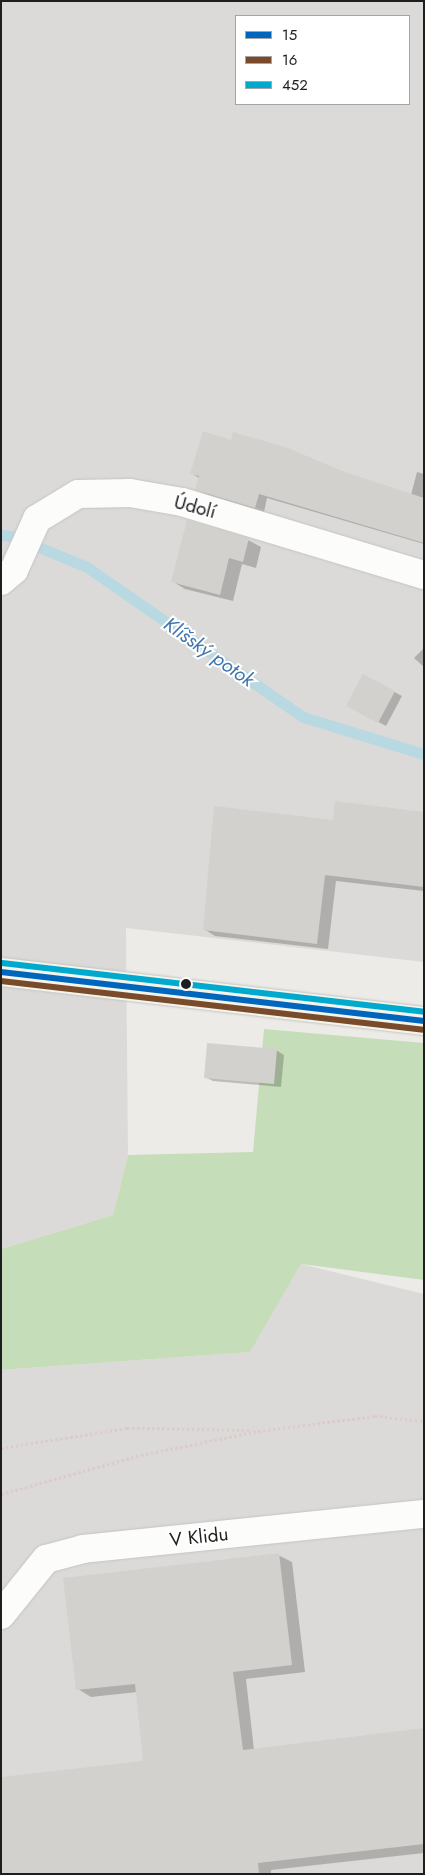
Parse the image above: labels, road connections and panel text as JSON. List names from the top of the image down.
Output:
{
  "streets": {
    "street": ["Údolí", "V Klidu"]
  },
  "water": ["Klíšský potok"],
  "lines": ["transit line 452", "transit line 15", "transit line 16"],
  "legend": ["15", "16", "452"]
}
